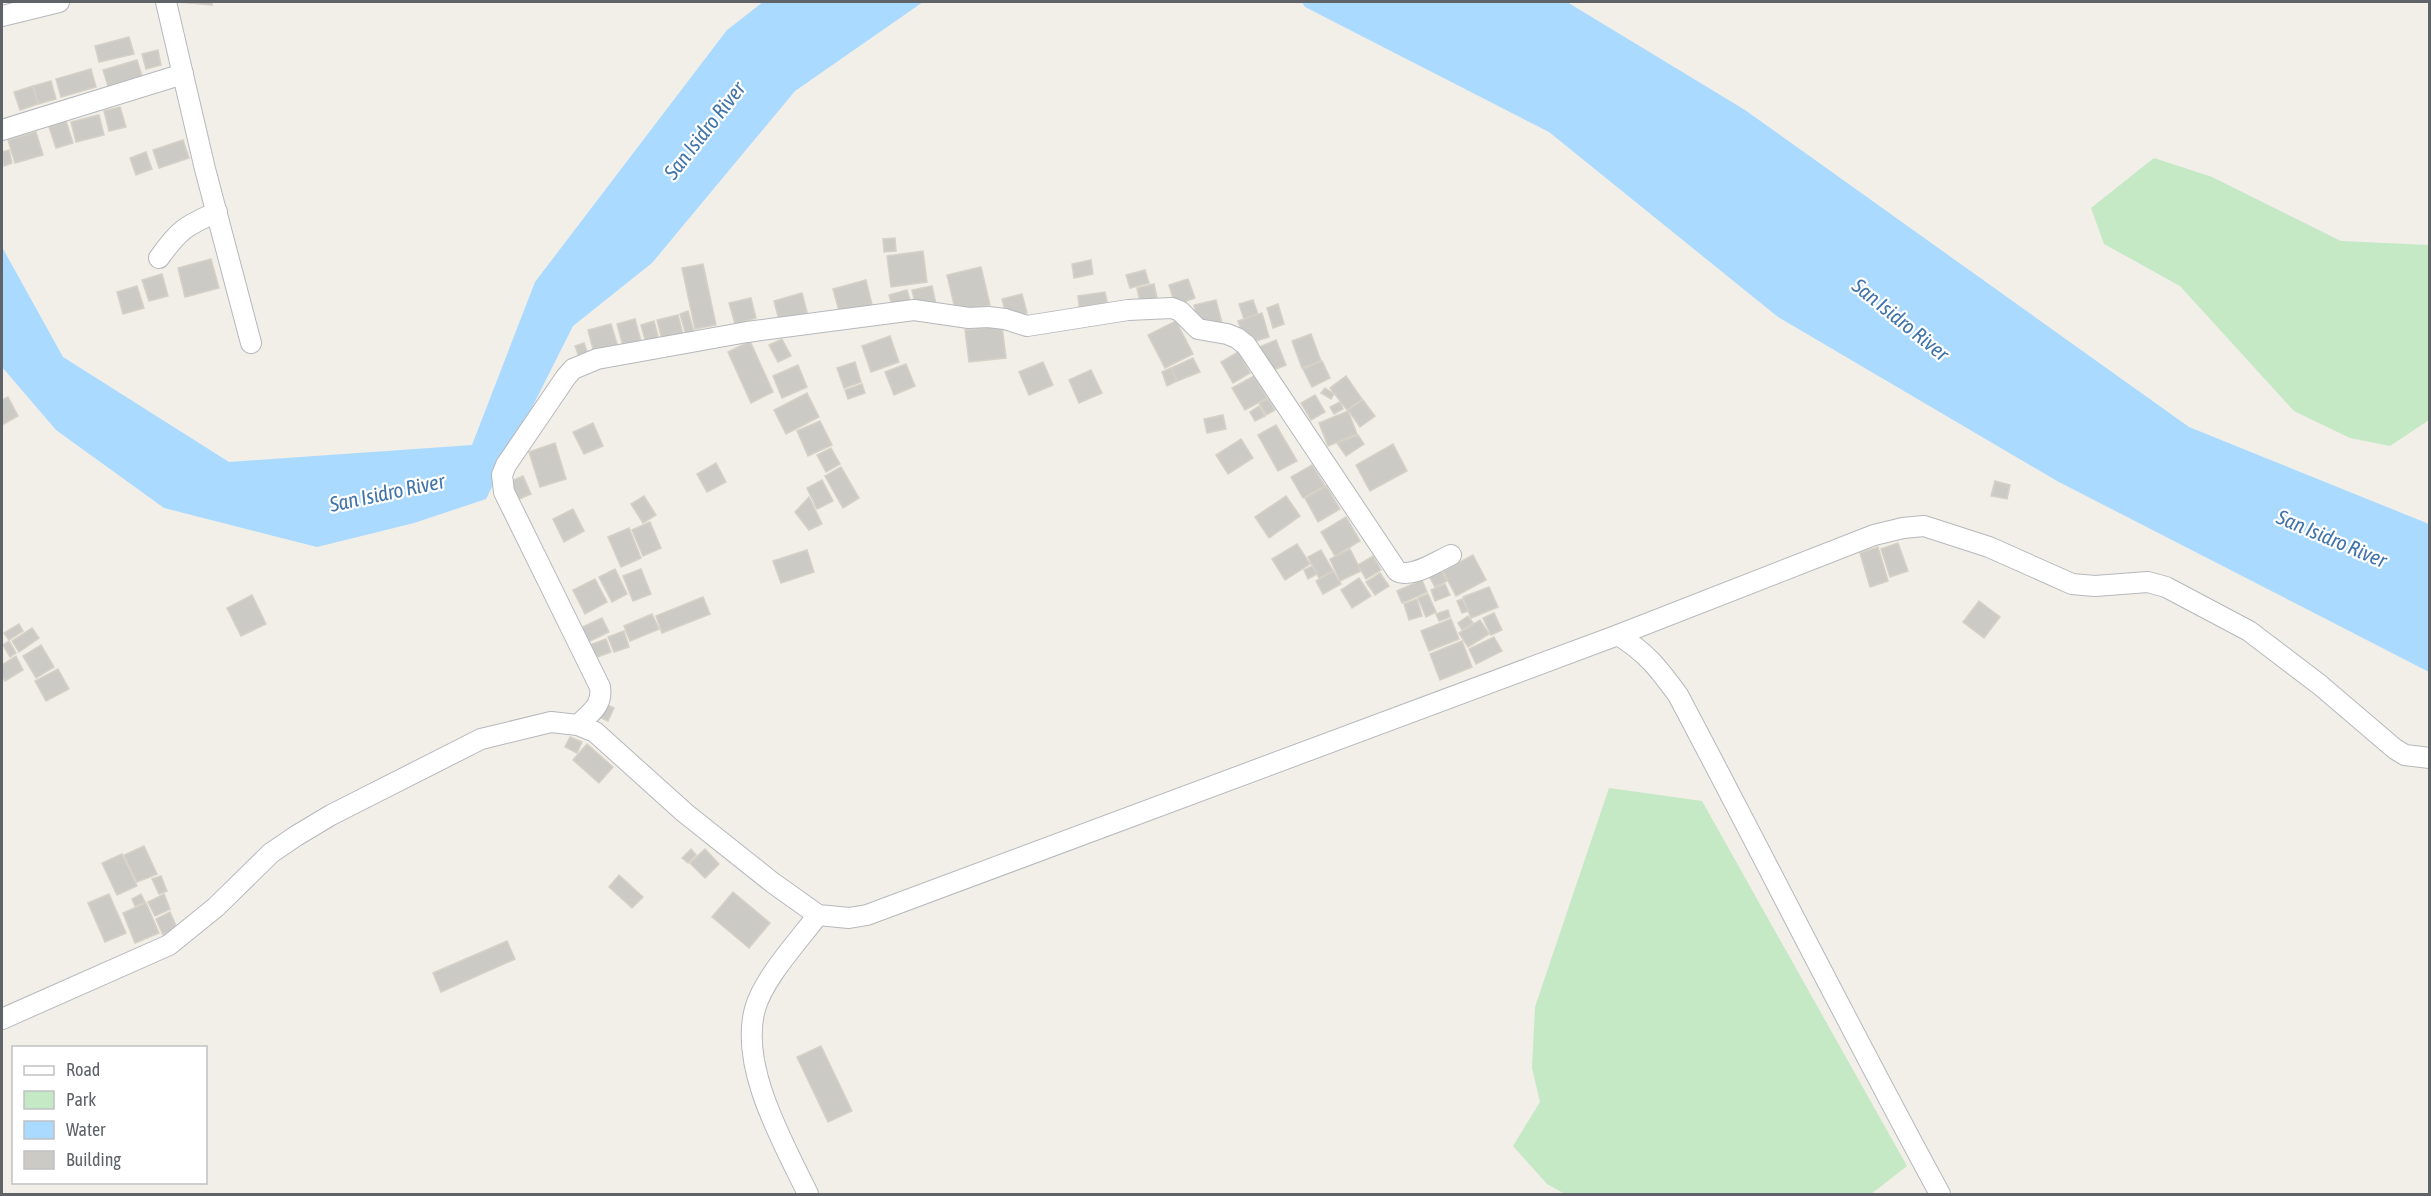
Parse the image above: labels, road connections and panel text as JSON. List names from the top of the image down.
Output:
{
  "water": ["San Isidro River"],
  "legend": [
    "Road",
    "Park",
    "Water",
    "Building"
  ]
}
